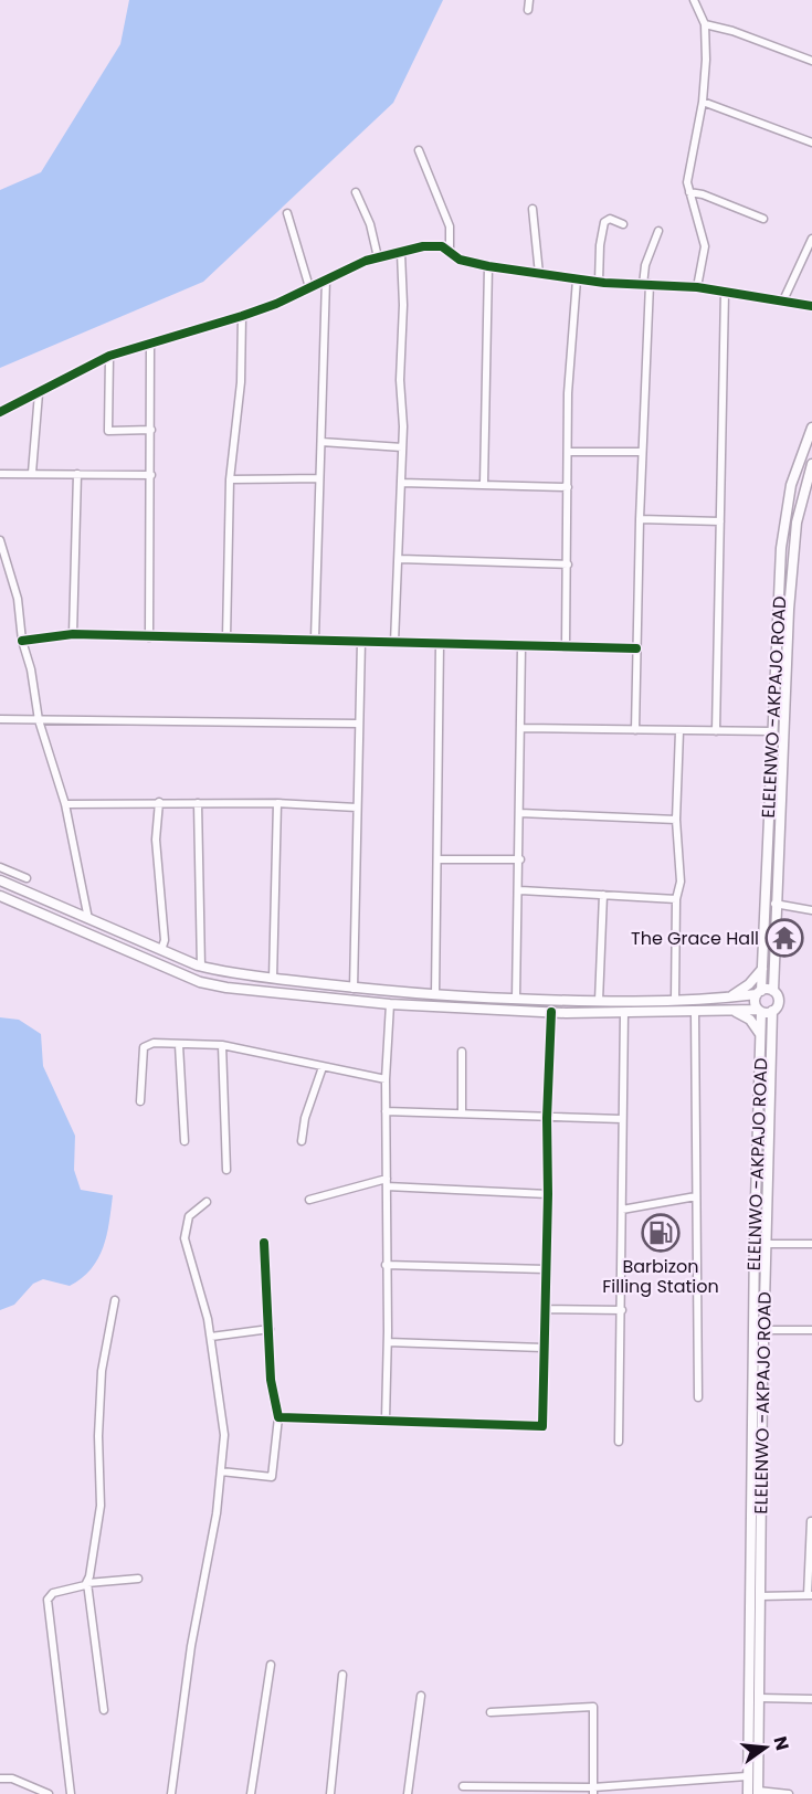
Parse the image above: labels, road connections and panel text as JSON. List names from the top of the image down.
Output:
{
  "streets": {
    "main road": ["ELELENWO -AKPAJO ROAD", "ELELNWO -AKPAJO ROAD"]
  },
  "crossings": [
    ["ELELENWO -AKPAJO ROAD", "ELELNWO -AKPAJO ROAD"]
  ],
  "places": {
    "temple": ["The Grace Hall"],
    "fuel station": ["Barbizon Filling Station"]
  },
  "north": "right"
}
